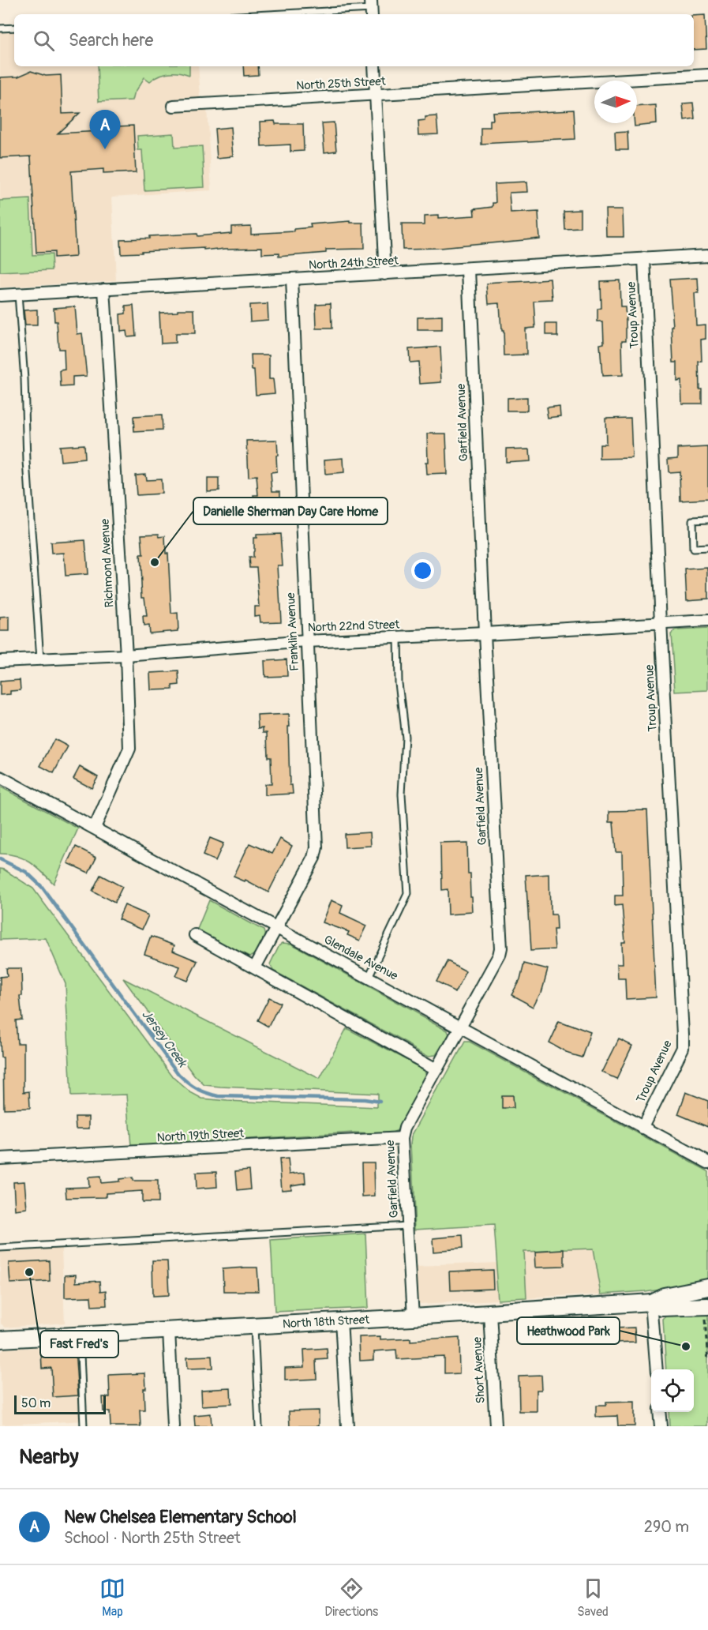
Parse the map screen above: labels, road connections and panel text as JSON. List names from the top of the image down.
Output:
{
  "streets": {
    "main road": ["North 18th Street"],
    "street": [
      "North 25th Street",
      "North 24th Street",
      "Troup Avenue",
      "Garfield Avenue",
      "Richmond Avenue",
      "North 22nd Street",
      "Franklin Avenue",
      "Glendale Avenue",
      "North 19th Street",
      "Short Avenue"
    ]
  },
  "crossings": [
    ["North 24th Street", "Troup Avenue"],
    ["North 24th Street", "Garfield Avenue"],
    ["North 24th Street", "Richmond Avenue"],
    ["North 24th Street", "Franklin Avenue"],
    ["Troup Avenue", "North 22nd Street"],
    ["Troup Avenue", "Glendale Avenue"],
    ["Garfield Avenue", "North 22nd Street"],
    ["Garfield Avenue", "Glendale Avenue"],
    ["Garfield Avenue", "North 19th Street"],
    ["Garfield Avenue", "North 18th Street"],
    ["Richmond Avenue", "North 22nd Street"],
    ["Richmond Avenue", "Glendale Avenue"],
    ["North 22nd Street", "Franklin Avenue"],
    ["Franklin Avenue", "Glendale Avenue"],
    ["North 18th Street", "Short Avenue"]
  ],
  "water": ["Jersey Creek"],
  "places": ["Danielle Sherman Day Care Home", "Fast Fred's", "Heathwood Park"],
  "scale_bar": "50 m",
  "north": "right",
  "page": {
    "search": "Search here",
    "pins": "A",
    "scale": "50 m",
    "heading": "Nearby",
    "list": [
      {
        "mark": "A",
        "name": "New Chelsea Elementary School",
        "note": "School · North 25th Street",
        "value": "290 m"
      }
    ],
    "nav": ["Map", "Directions", "Saved"]
  }
}
